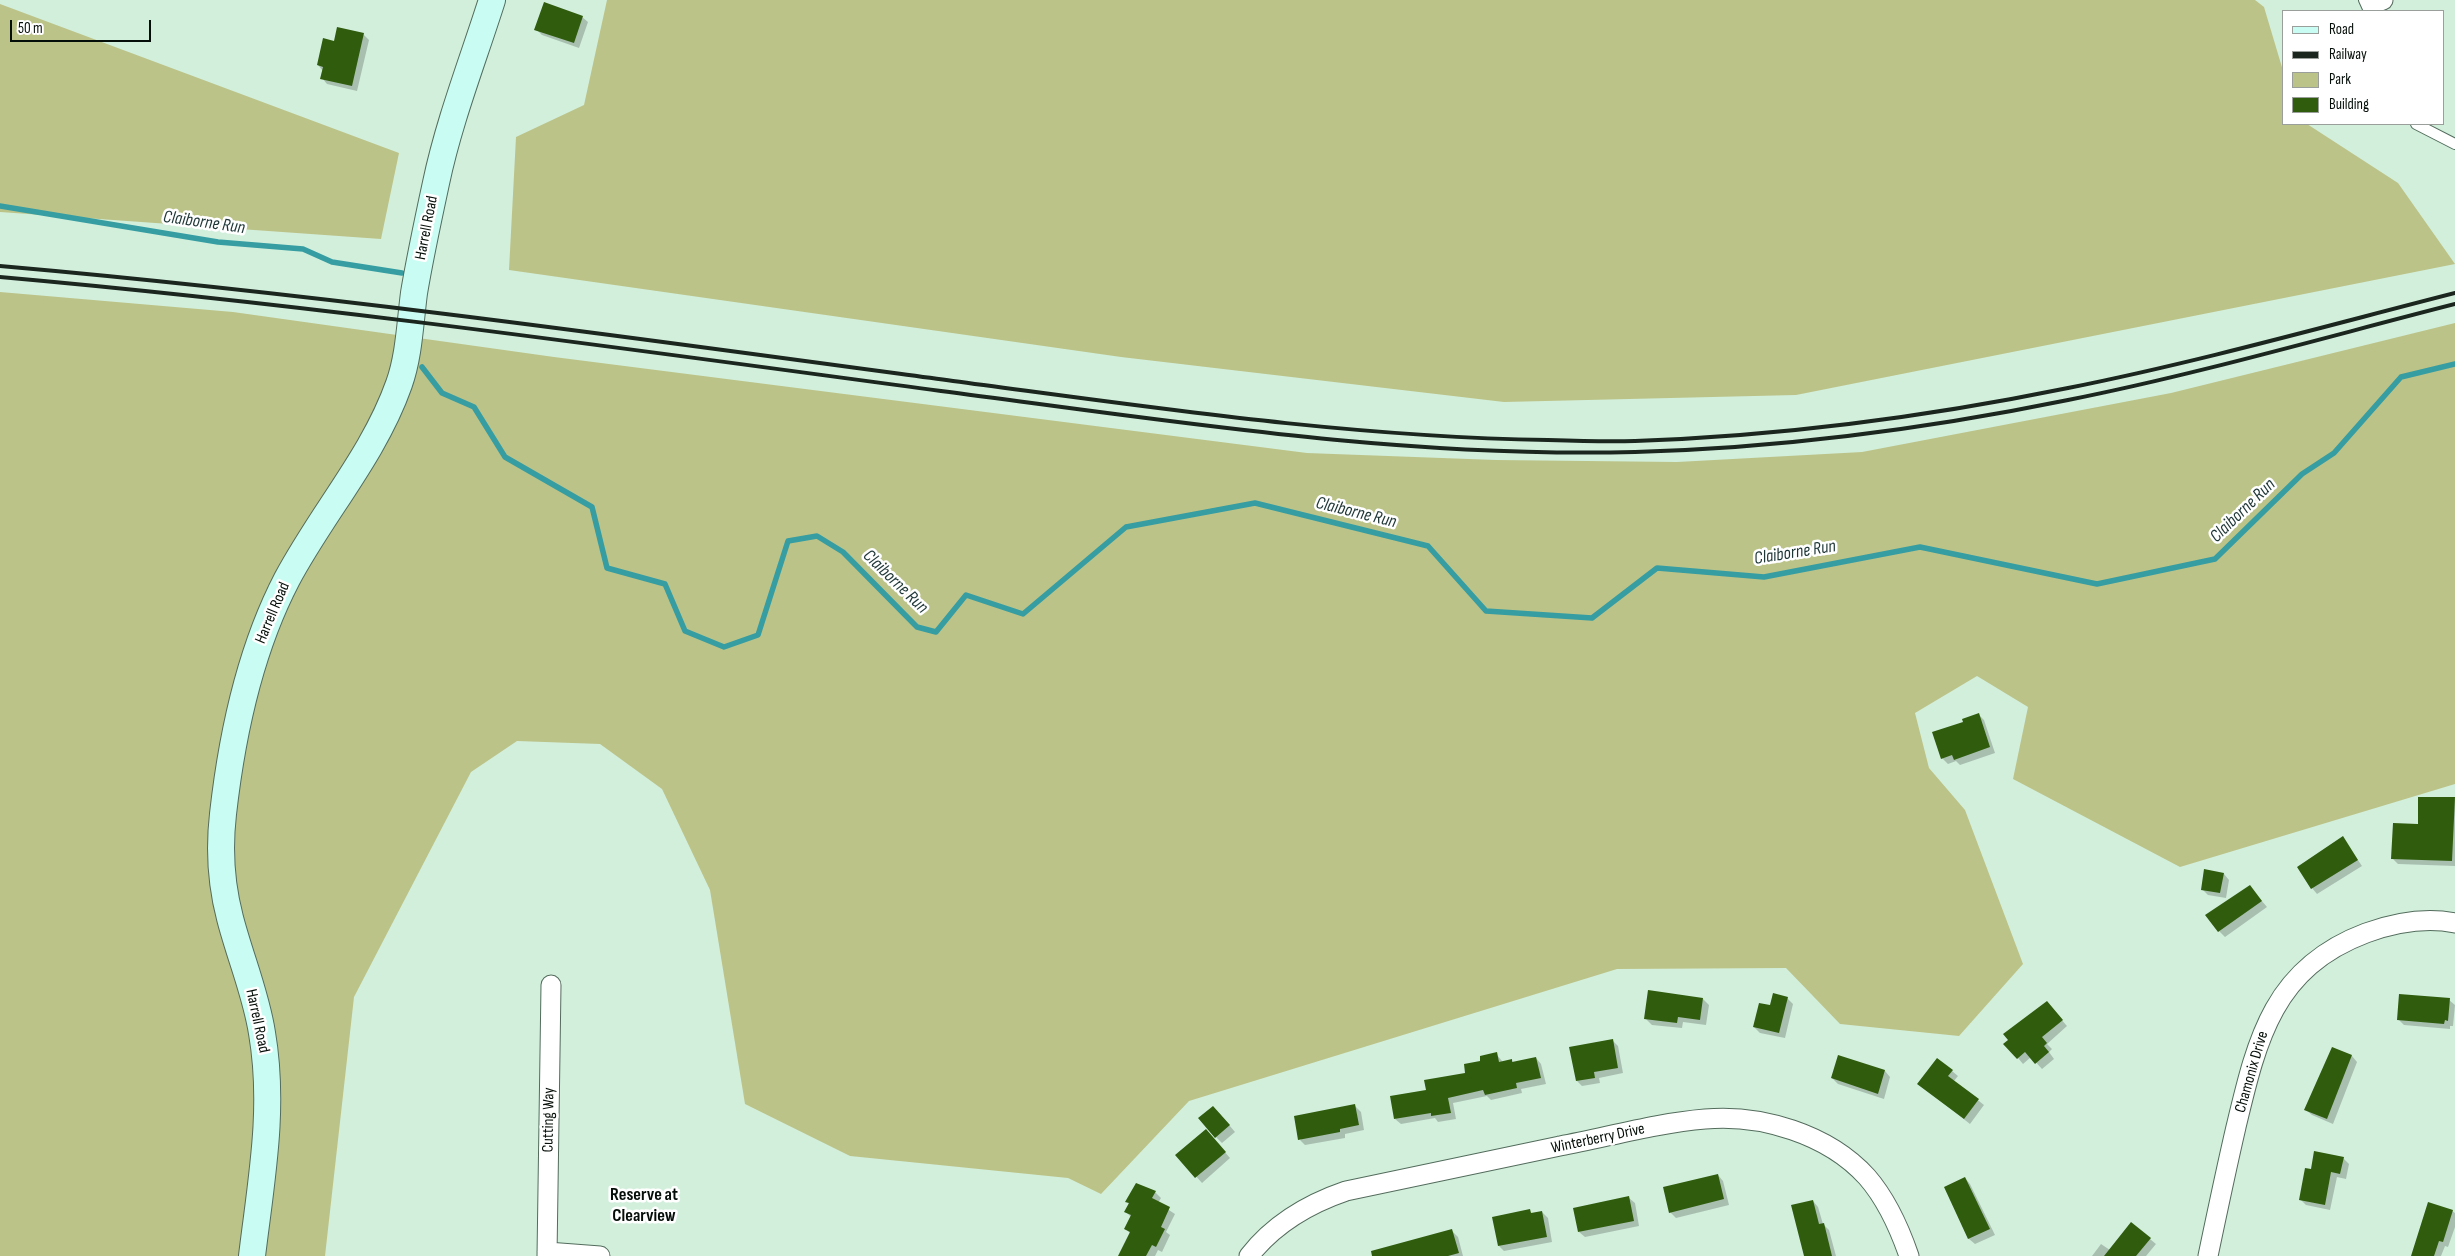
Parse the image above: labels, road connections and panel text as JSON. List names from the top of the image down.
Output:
{
  "streets": {
    "street": [
      "Harrell Road",
      "Chamonix Drive",
      "Cutting Way",
      "Winterberry Drive"
    ]
  },
  "districts": ["Reserve at Clearview"],
  "water": ["Claiborne Run"],
  "legend": [
    "Road",
    "Railway",
    "Park",
    "Building"
  ],
  "scale_bar": "50 m"
}
